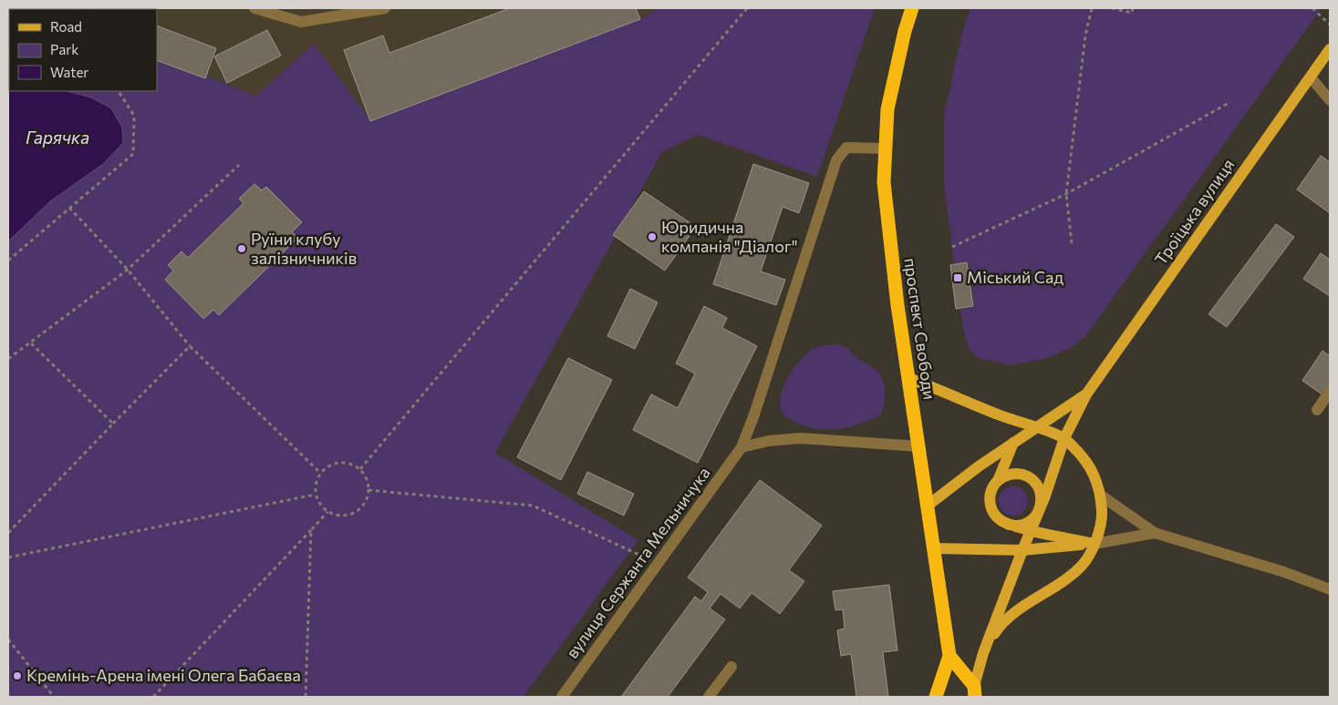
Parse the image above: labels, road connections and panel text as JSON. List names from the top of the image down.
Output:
{
  "streets": {
    "highway": ["проспект Свободи"],
    "main road": ["Троїцька вулиця"],
    "street": ["вулиця Сержанта Мельничука"]
  },
  "crossings": [
    ["проспект Свободи", "вулиця Сержанта Мельничука"]
  ],
  "water": ["Гарячка"],
  "places": {
    "other": ["Юридична компанія \"Діалог\"", "Руїни клубу залізничників", "Кремінь-Арена імені Олега Бабаєва"],
    "transit": ["Міський Сад"]
  },
  "legend": ["Road", "Park", "Water"]
}
